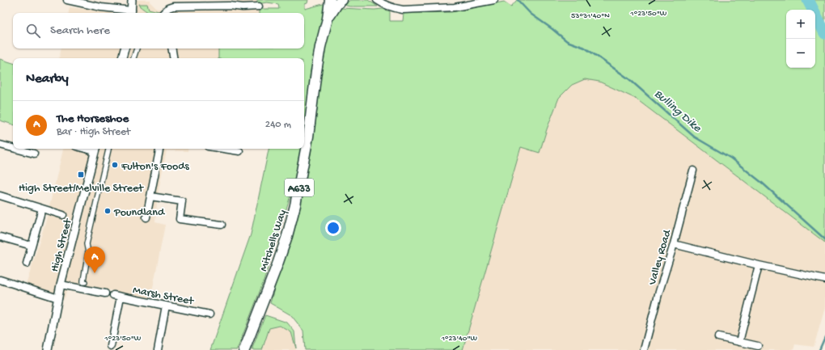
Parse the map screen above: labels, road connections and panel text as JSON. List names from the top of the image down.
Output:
{
  "streets": {
    "main road": ["A633", "Mitchells Way"],
    "street": ["High Street", "Valley Road", "Marsh Street"]
  },
  "water": ["Bulling Dike"],
  "places": {
    "other": ["Fulton's Foods", "Poundland"],
    "transit": ["High Street/Melville Street"]
  },
  "page": {
    "map_buttons": ["+", "−"],
    "search": "Search here",
    "heading": "Nearby",
    "list": [
      {
        "mark": "A",
        "name": "The Horseshoe",
        "note": "Bar · High Street",
        "value": "240 m"
      }
    ],
    "pins": "A"
  },
  "coordinates": ["1°23'50\"W", "53°31'40\"N", "1°23'40\"W"]
}
